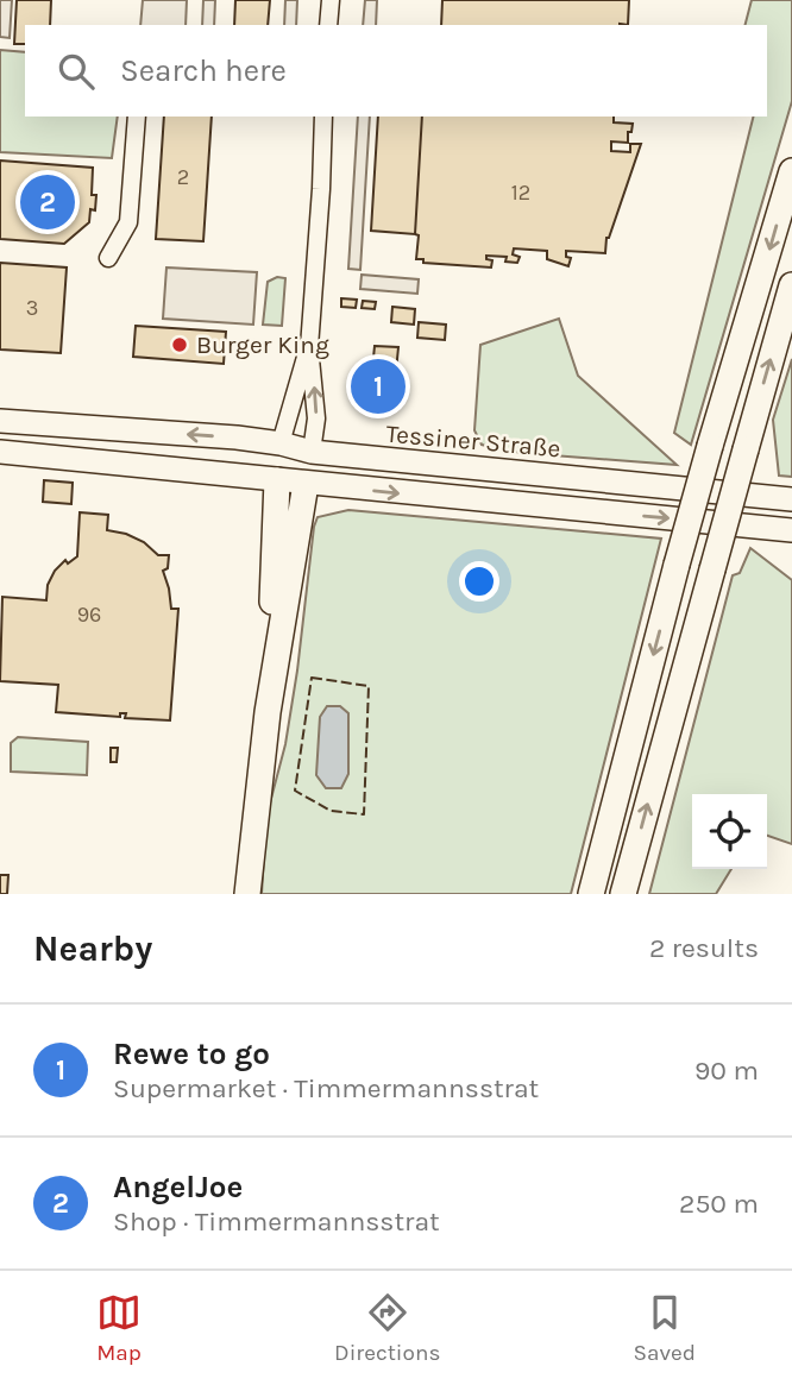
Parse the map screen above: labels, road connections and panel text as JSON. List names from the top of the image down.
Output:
{
  "streets": {
    "main road": ["Tessiner Straße"]
  },
  "places": ["Burger King"],
  "house_numbers": [
    "2",
    "12",
    "3",
    "96"
  ],
  "page": {
    "search": "Search here",
    "pins": ["2", "1"],
    "heading": ["Nearby", "2 results"],
    "list": [
      {
        "mark": "1",
        "name": "Rewe to go",
        "note": "Supermarket · Timmermannsstrat",
        "value": "90 m"
      },
      {
        "mark": "2",
        "name": "AngelJoe",
        "note": "Shop · Timmermannsstrat",
        "value": "250 m"
      }
    ],
    "nav": ["Map", "Directions", "Saved"]
  }
}
